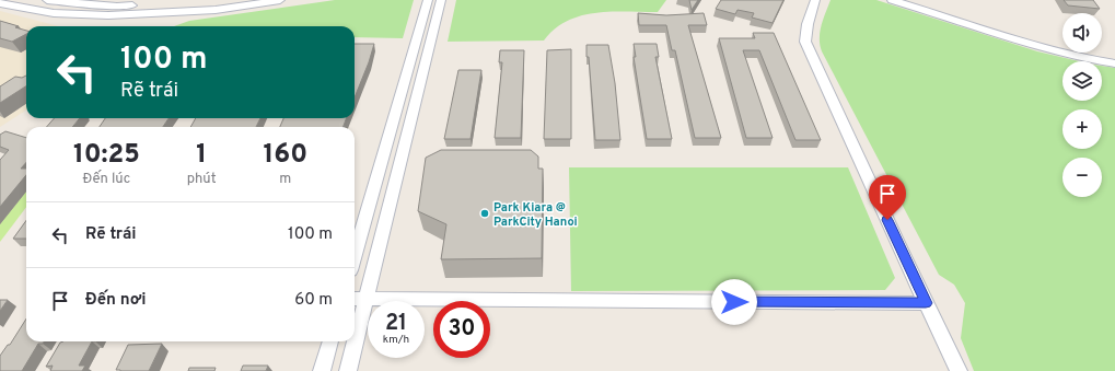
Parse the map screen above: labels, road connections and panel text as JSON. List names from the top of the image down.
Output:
{
  "places": ["Park Kiara @ ParkCity Hanoi"],
  "page": {
    "map_buttons": ["+", "−"],
    "turn": ["100 m", "Rẽ trái"],
    "eta": [
      "10:25",
      "Đến lúc",
      "1",
      "phút",
      "160",
      "m"
    ],
    "list": [
      {
        "name": "Rẽ trái",
        "value": "100 m"
      },
      {
        "name": "Đến nơi",
        "value": "60 m"
      }
    ],
    "speed": "21 km/h",
    "limit": "30"
  }
}
